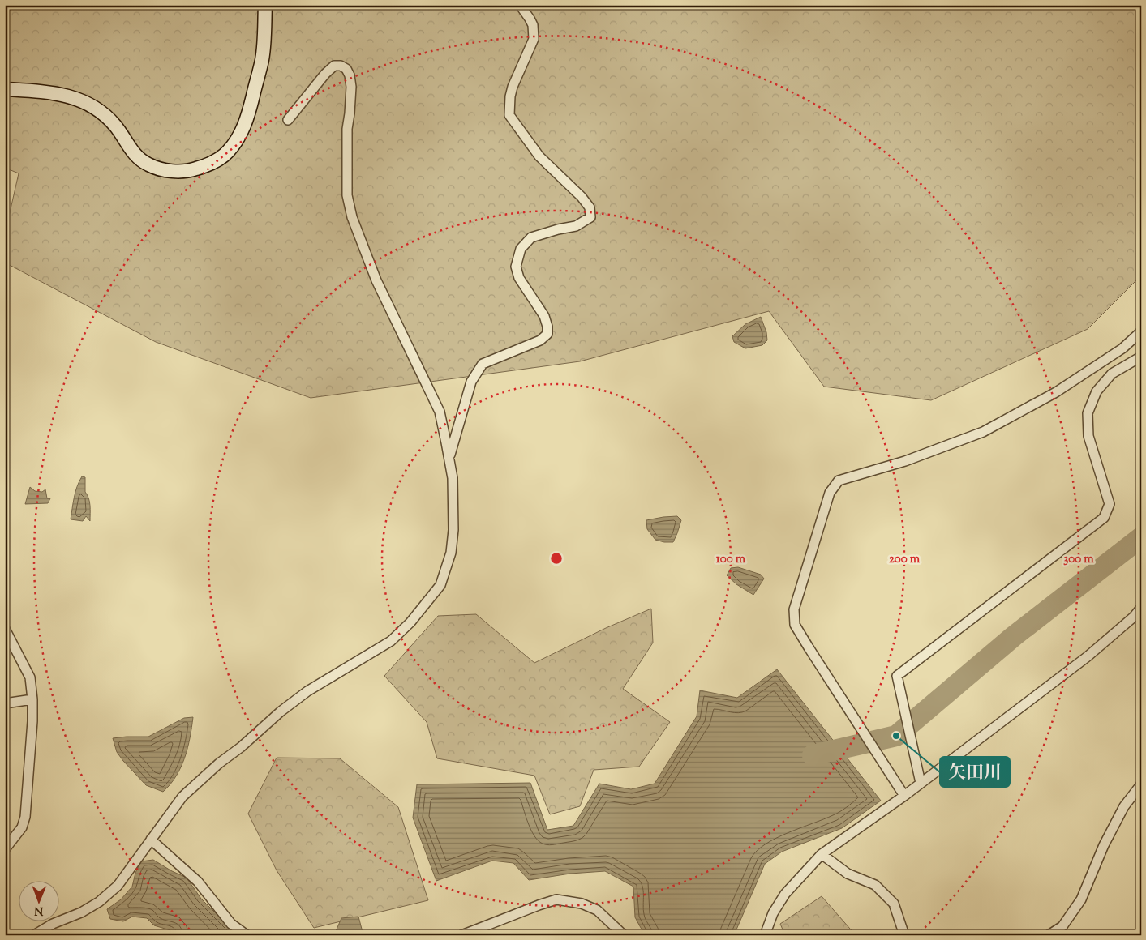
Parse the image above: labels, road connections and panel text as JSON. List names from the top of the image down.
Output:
{
  "places": ["矢田川"],
  "north": "bottom",
  "rings": ["100 m", "200 m", "300 m"]
}
